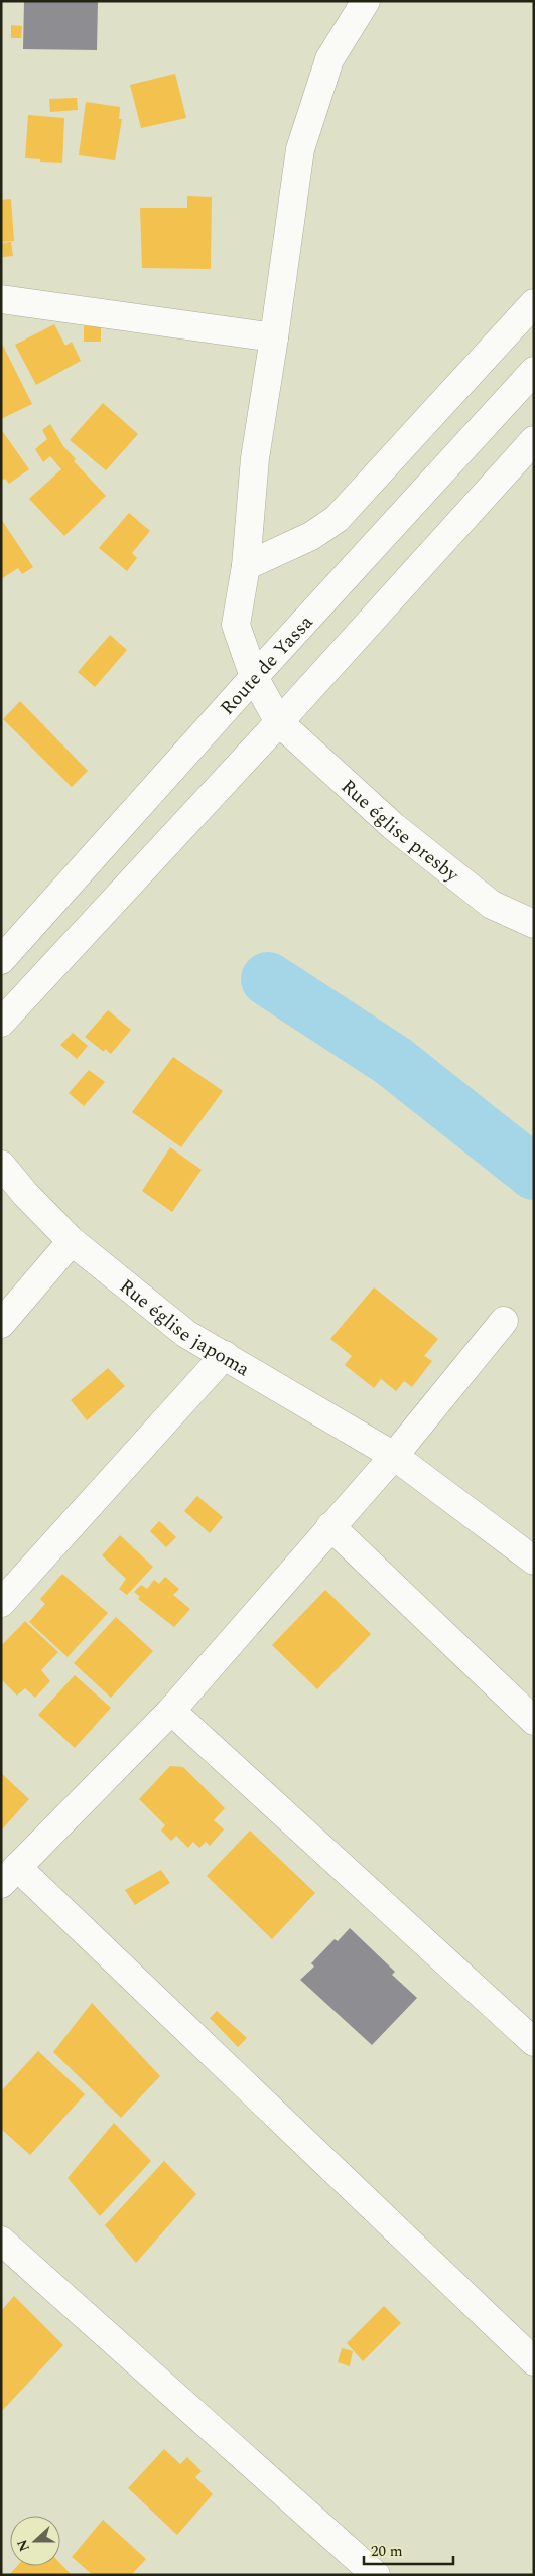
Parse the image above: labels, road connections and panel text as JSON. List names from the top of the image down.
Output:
{
  "streets": {
    "street": ["Route de Yassa", "Rue église presby", "Rue église japoma"]
  },
  "crossings": [
    ["Route de Yassa", "Rue église presby"]
  ],
  "scale_bar": "20 m",
  "north": "left"
}
